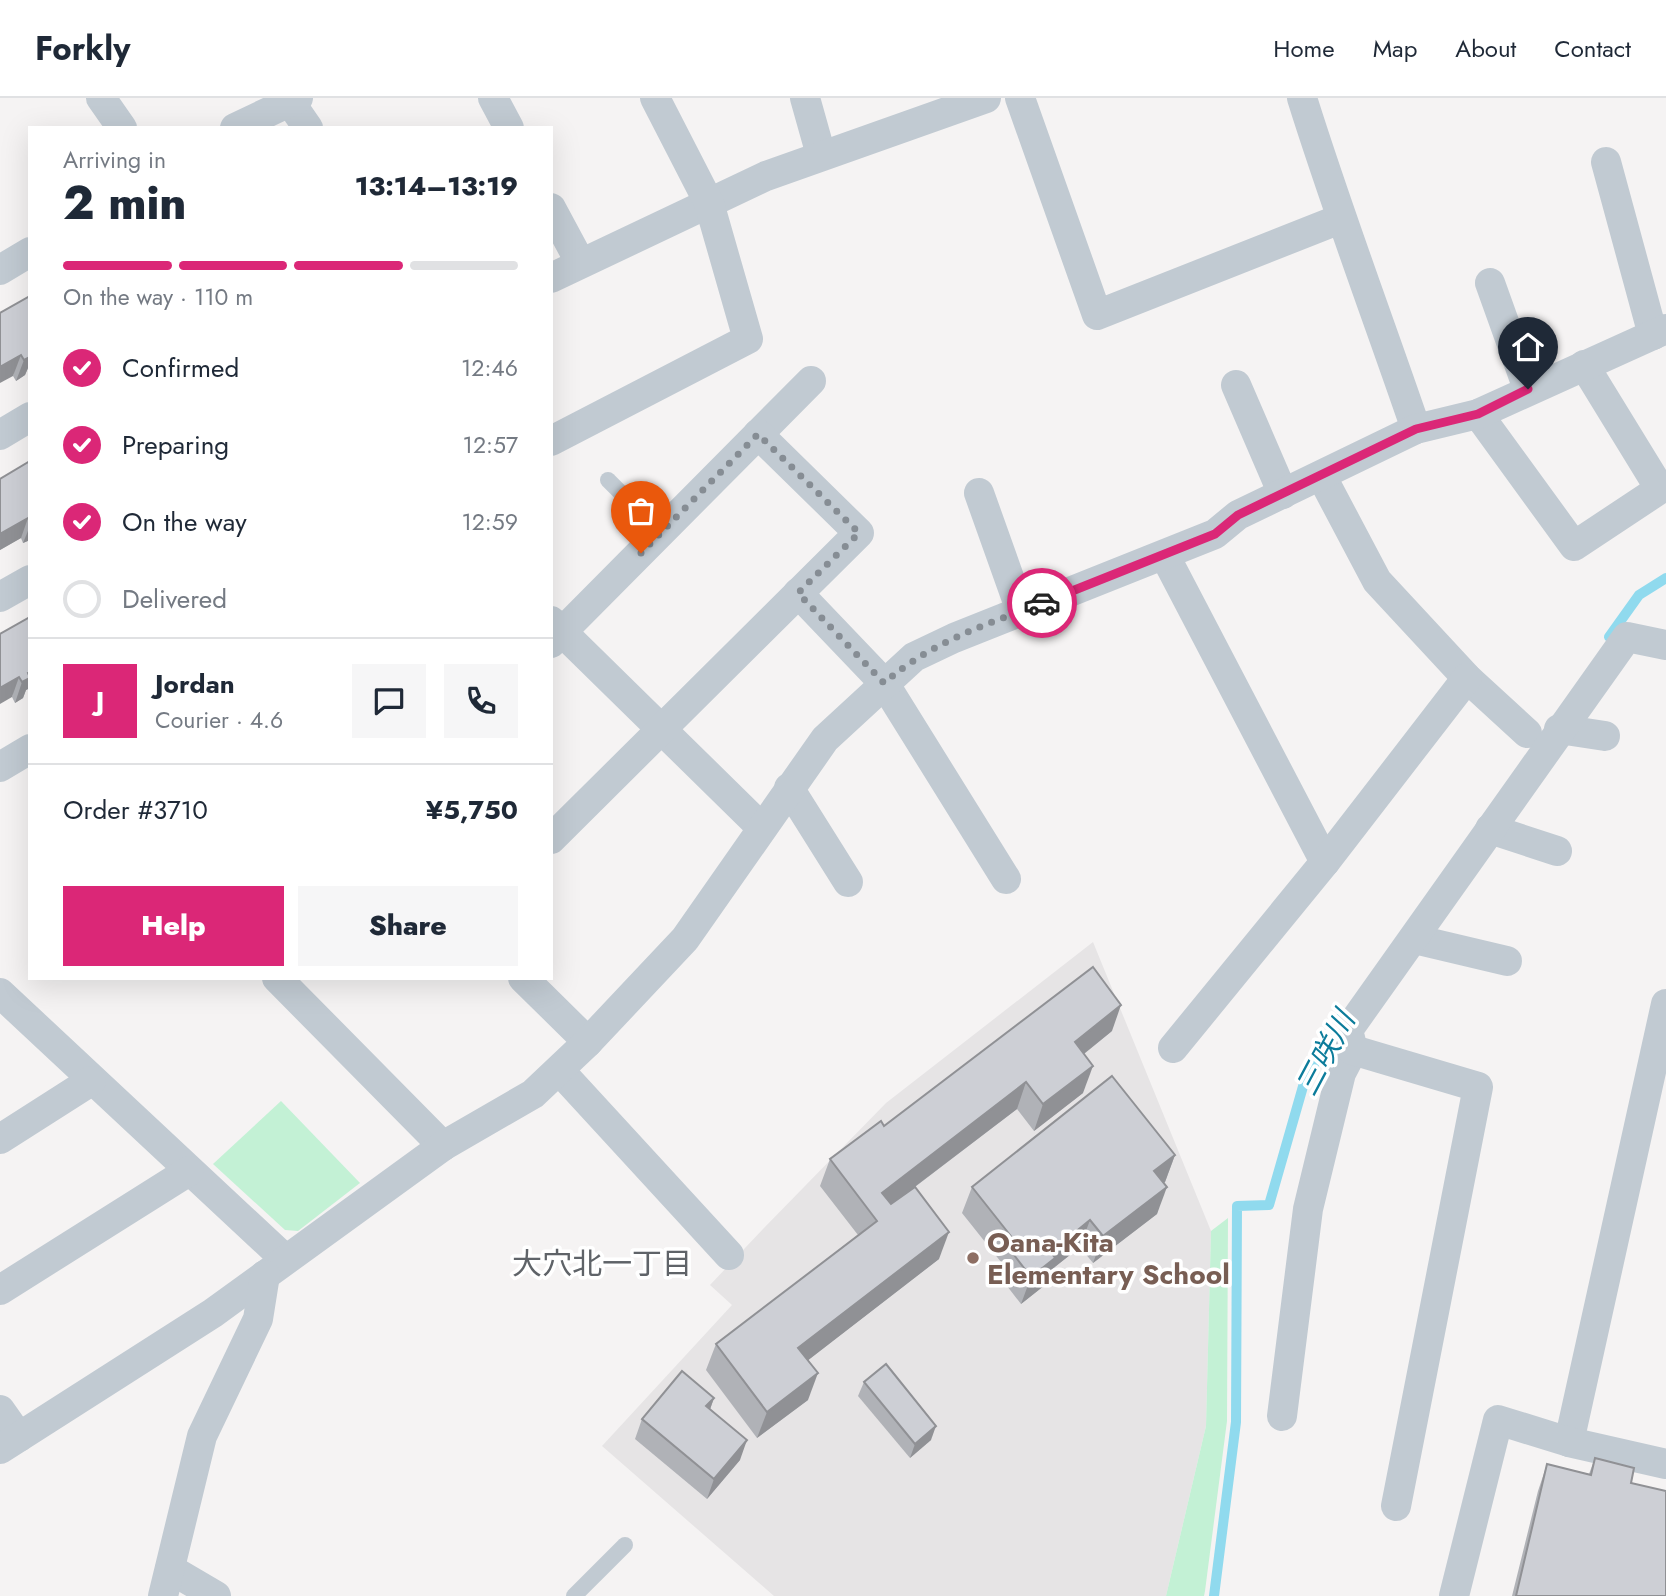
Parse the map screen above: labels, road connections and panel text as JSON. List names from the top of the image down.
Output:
{
  "districts": ["大穴北一丁目"],
  "water": ["三咲川"],
  "places": ["Oana-Kita Elementary School"],
  "page": {
    "header": "Forkly",
    "nav": [
      "Home",
      "Map",
      "About",
      "Contact"
    ],
    "heading": ["2 min", "Arriving in", "13:14–13:19"],
    "panel": [
      "Jordan",
      "Courier · 4.6",
      "Order #3710",
      "¥5,750"
    ],
    "bar": "On the way · 110 m",
    "list": [
      ["Confirmed", "12:46"],
      ["Preparing", "12:57"],
      ["On the way", "12:59"],
      "Delivered"
    ],
    "round": "J",
    "buttons": ["Help", "Share"]
  }
}
